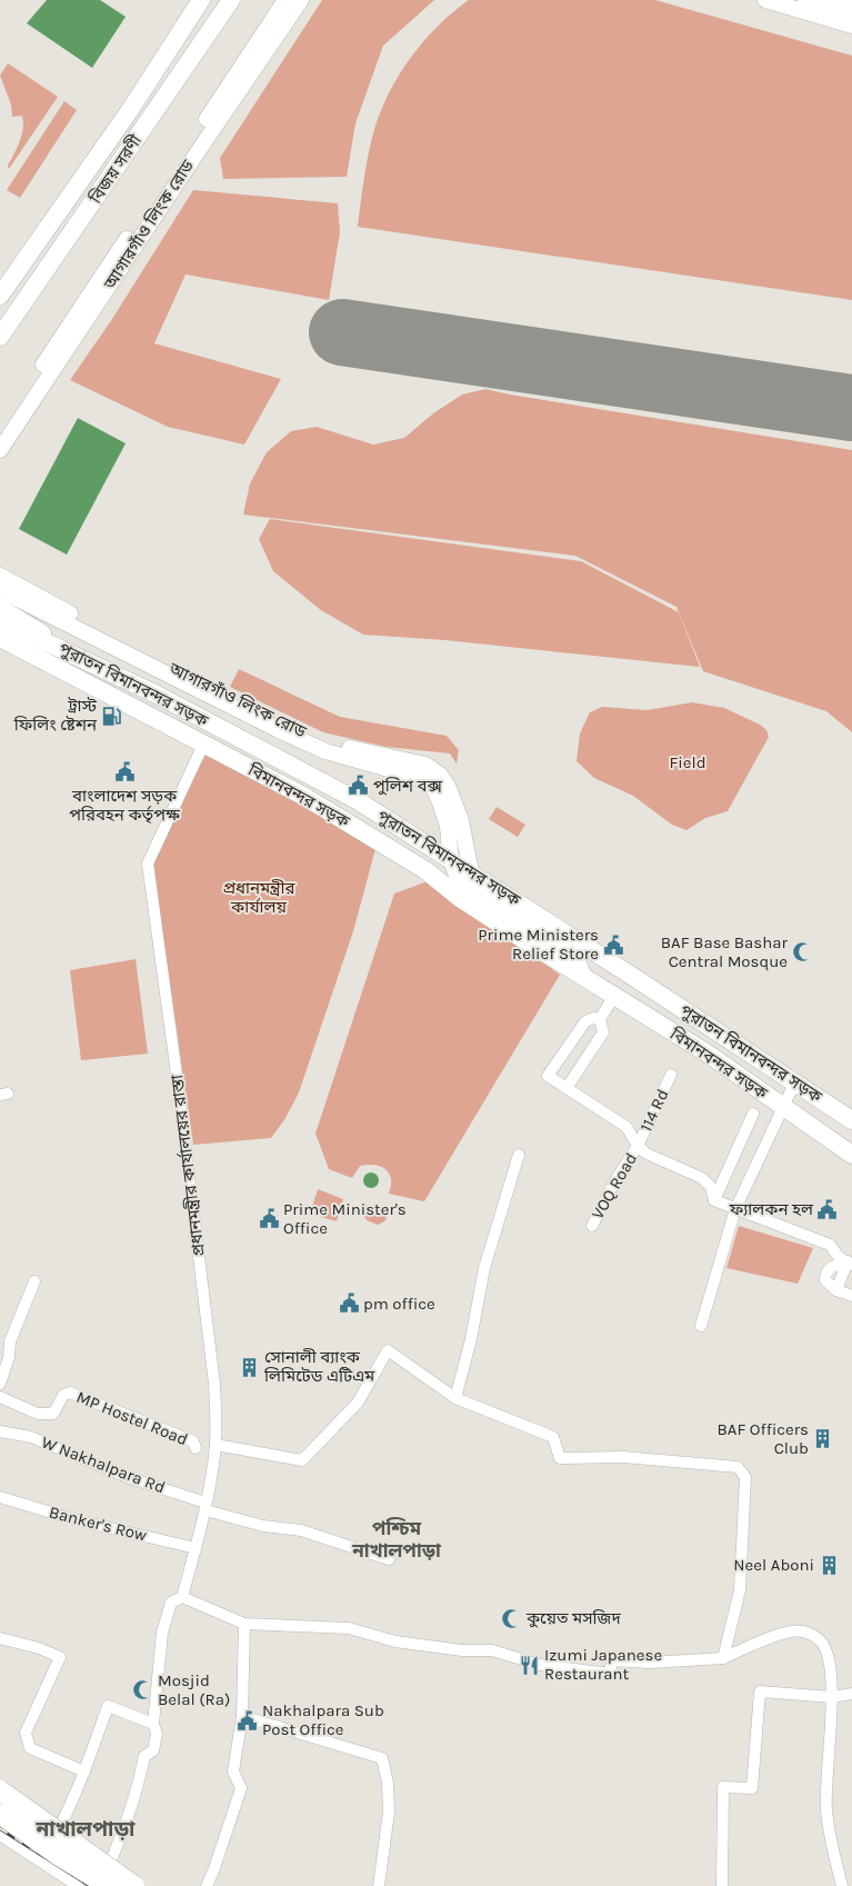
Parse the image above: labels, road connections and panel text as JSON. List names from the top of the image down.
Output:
{
  "streets": {
    "main road": [
      "বিজয় সরণী",
      "আগারগাঁও লিংক রোড",
      "পুরাতন বিমানবন্দর সড়ক",
      "বিমানবন্দর সড়ক"
    ],
    "street": [
      "114 Rd",
      "প্রধানমন্ত্রীর কার্যালয়ের রাস্তা",
      "VOQ Road",
      "MP Hostel Road",
      "W Nakhalpara Rd",
      "Banker's Row"
    ]
  },
  "crossings": [
    ["আগারগাঁও লিংক রোড", "পুরাতন বিমানবন্দর সড়ক"],
    ["আগারগাঁও লিংক রোড", "বিমানবন্দর সড়ক"],
    ["পুরাতন বিমানবন্দর সড়ক", "বিমানবন্দর সড়ক"],
    ["বিমানবন্দর সড়ক", "প্রধানমন্ত্রীর কার্যালয়ের রাস্তা"],
    ["114 Rd", "VOQ Road"],
    ["প্রধানমন্ত্রীর কার্যালয়ের রাস্তা", "W Nakhalpara Rd"],
    ["প্রধানমন্ত্রীর কার্যালয়ের রাস্তা", "Banker's Row"]
  ],
  "districts": ["পশ্চিম নাখালপাড়া", "নাখালপাড়া"],
  "parks": ["Field", "প্রধানমন্ত্রীর কার্যালয়"],
  "places": {
    "fuel station": ["ট্রাস্ট ফিলিং ষ্টেশন"],
    "public building": [
      "বাংলাদেশ সড়ক পরিবহন কর্তৃপক্ষ",
      "পুলিশ বক্স",
      "Prime Ministers Relief Store",
      "ফ্যালকন হল",
      "Prime Minister's Office",
      "pm office",
      "Nakhalpara Sub Post Office"
    ],
    "mosque": ["BAF Base Bashar Central Mosque", "কুয়েত মসজিদ", "Mosjid Belal (Ra)"],
    "building": ["সোনালী ব্যাংক লিমিটেড এটিএম", "BAF Officers Club", "Neel Aboni"],
    "restaurant": ["Izumi Japanese Restaurant"]
  }
}
